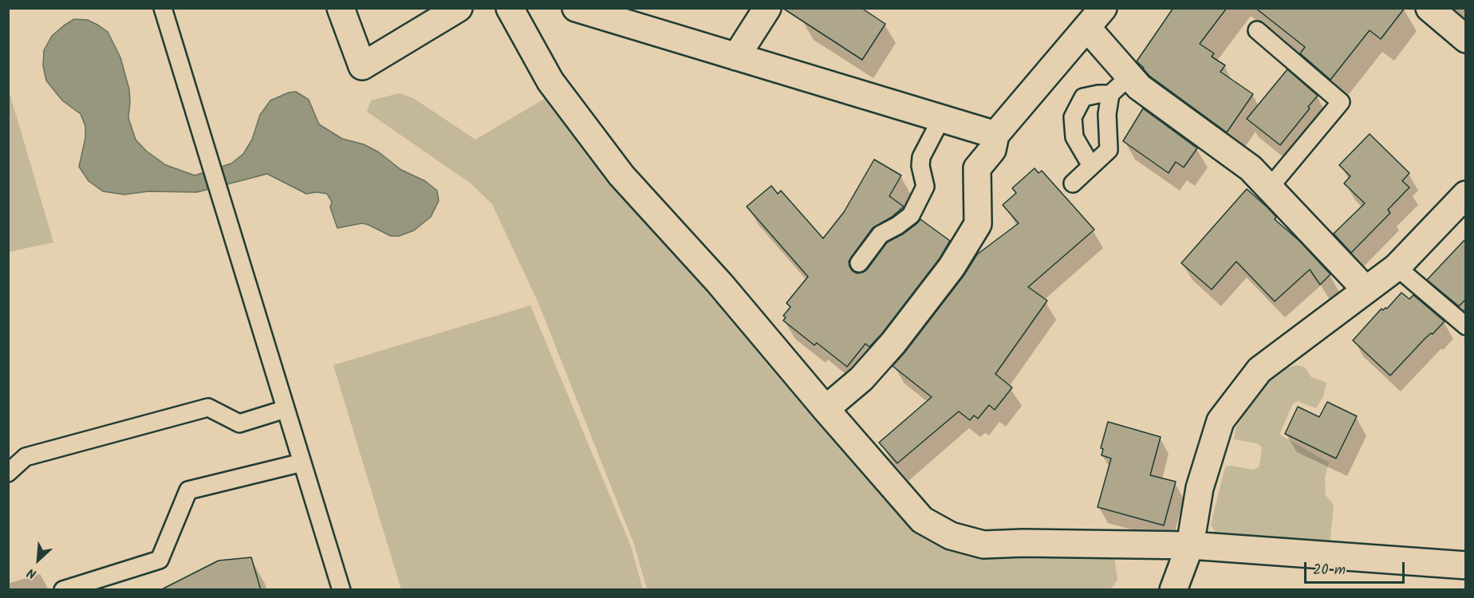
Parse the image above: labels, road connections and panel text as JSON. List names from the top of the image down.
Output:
{
  "scale_bar": "20 m",
  "north": "bottom left"
}
